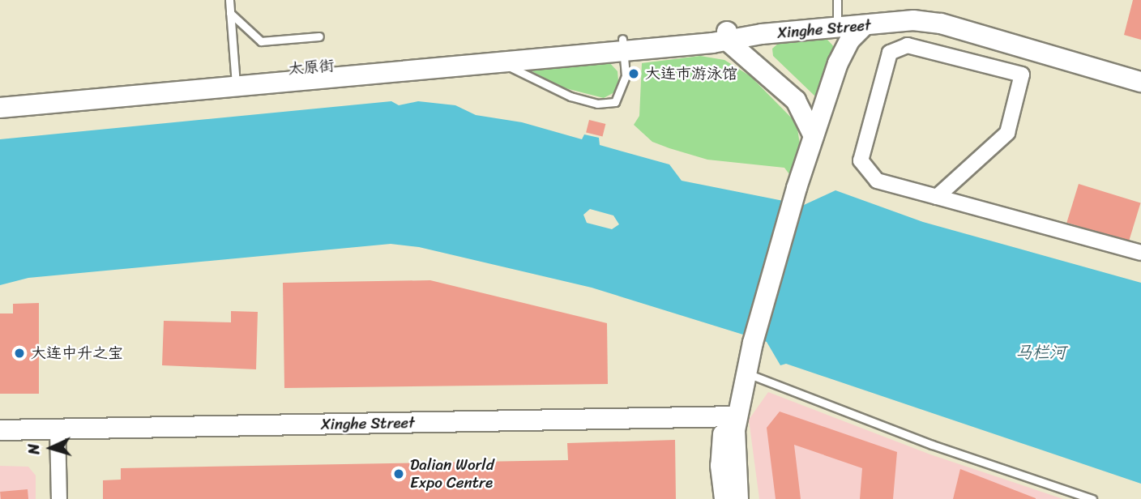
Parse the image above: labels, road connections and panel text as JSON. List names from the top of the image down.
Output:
{
  "streets": {
    "street": ["Xinghe Street", "太原街"]
  },
  "crossings": [
    ["Xinghe Street", "太原街"]
  ],
  "water": ["马栏河"],
  "places": ["大连市游泳馆", "大连中升之宝", "Dalian World Expo Centre"],
  "north": "left"
}
